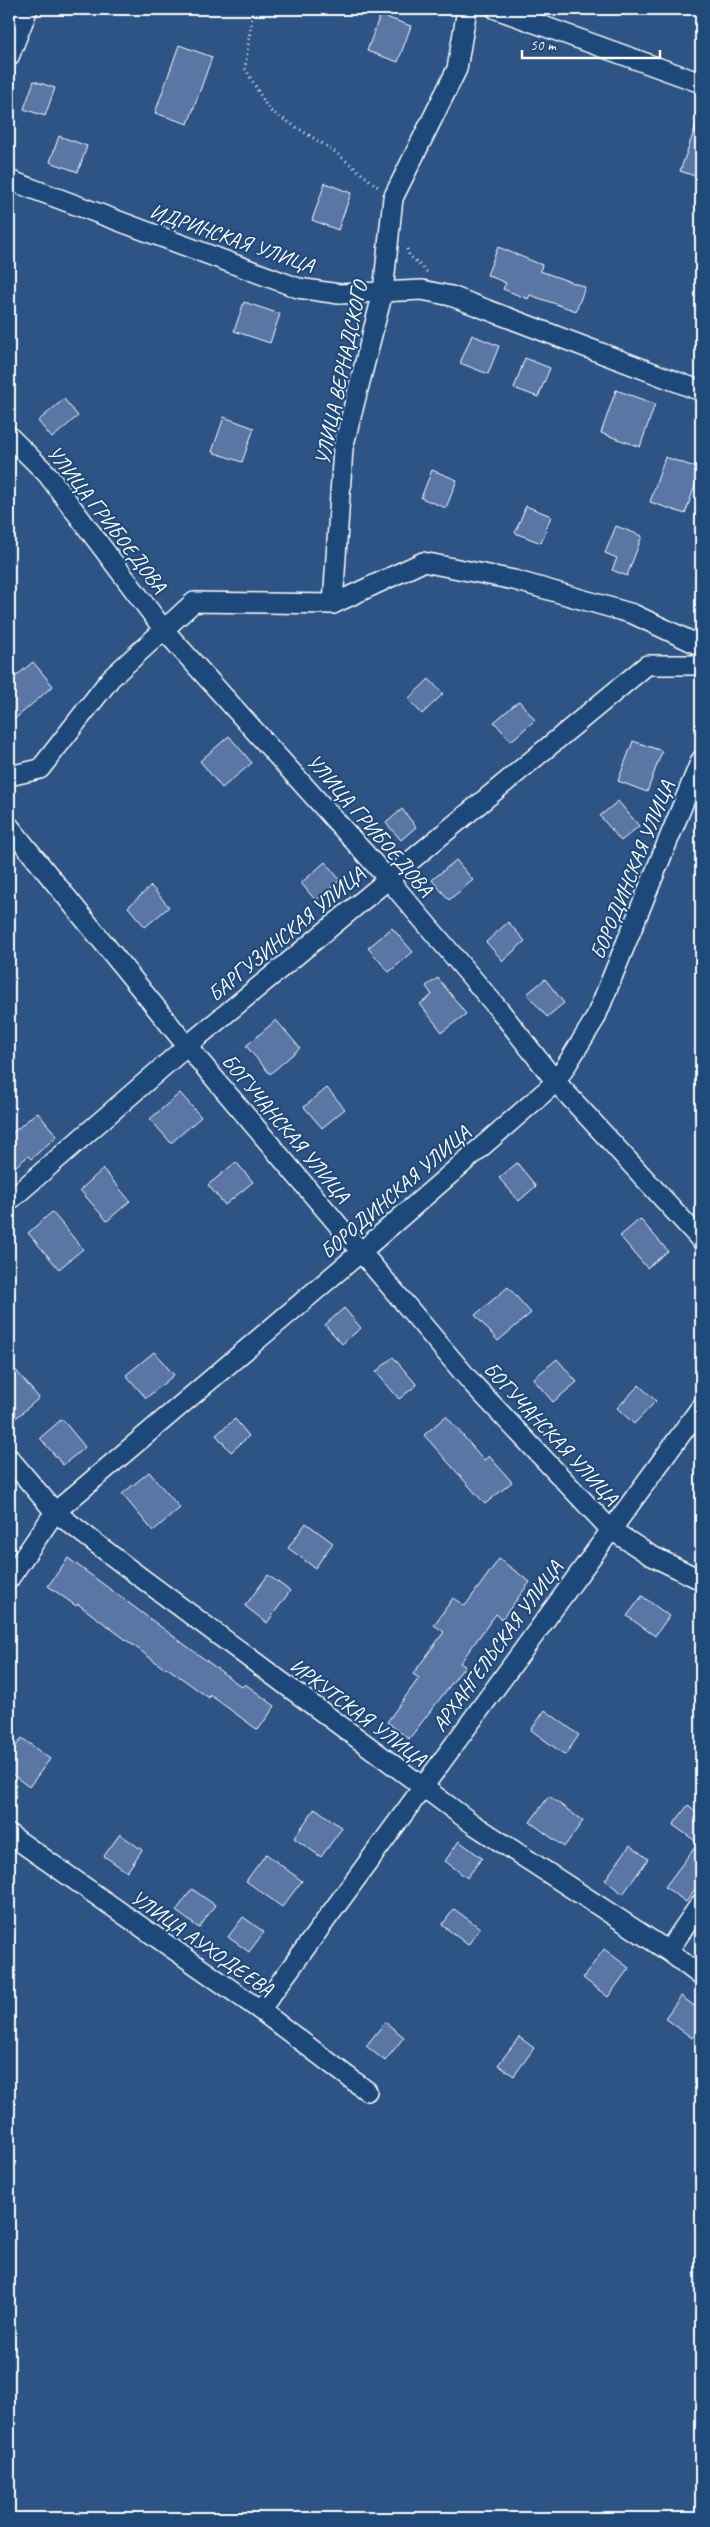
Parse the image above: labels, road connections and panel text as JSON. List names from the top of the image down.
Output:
{
  "streets": {
    "street": [
      "ИДРИНСКАЯ УЛИЦА",
      "УЛИЦА ВЕРНАДСКОГО",
      "УЛИЦА ГРИБОЕДОВА",
      "БОРОДИНСКАЯ УЛИЦА",
      "БАРГУЗИНСКАЯ УЛИЦА",
      "БОГУЧАНСКАЯ УЛИЦА",
      "АРХАНГЕЛЬСКАЯ УЛИЦА",
      "ИРКУТСКАЯ УЛИЦА",
      "УЛИЦА АУХОДЕЕВА"
    ]
  },
  "crossings": [
    ["ИДРИНСКАЯ УЛИЦА", "УЛИЦА ВЕРНАДСКОГО"],
    ["УЛИЦА ГРИБОЕДОВА", "БОРОДИНСКАЯ УЛИЦА"],
    ["УЛИЦА ГРИБОЕДОВА", "БАРГУЗИНСКАЯ УЛИЦА"],
    ["БОРОДИНСКАЯ УЛИЦА", "БОГУЧАНСКАЯ УЛИЦА"],
    ["БОРОДИНСКАЯ УЛИЦА", "ИРКУТСКАЯ УЛИЦА"],
    ["БАРГУЗИНСКАЯ УЛИЦА", "БОГУЧАНСКАЯ УЛИЦА"],
    ["БОГУЧАНСКАЯ УЛИЦА", "АРХАНГЕЛЬСКАЯ УЛИЦА"],
    ["АРХАНГЕЛЬСКАЯ УЛИЦА", "ИРКУТСКАЯ УЛИЦА"],
    ["АРХАНГЕЛЬСКАЯ УЛИЦА", "УЛИЦА АУХОДЕЕВА"]
  ],
  "scale_bar": "50 m"
}
